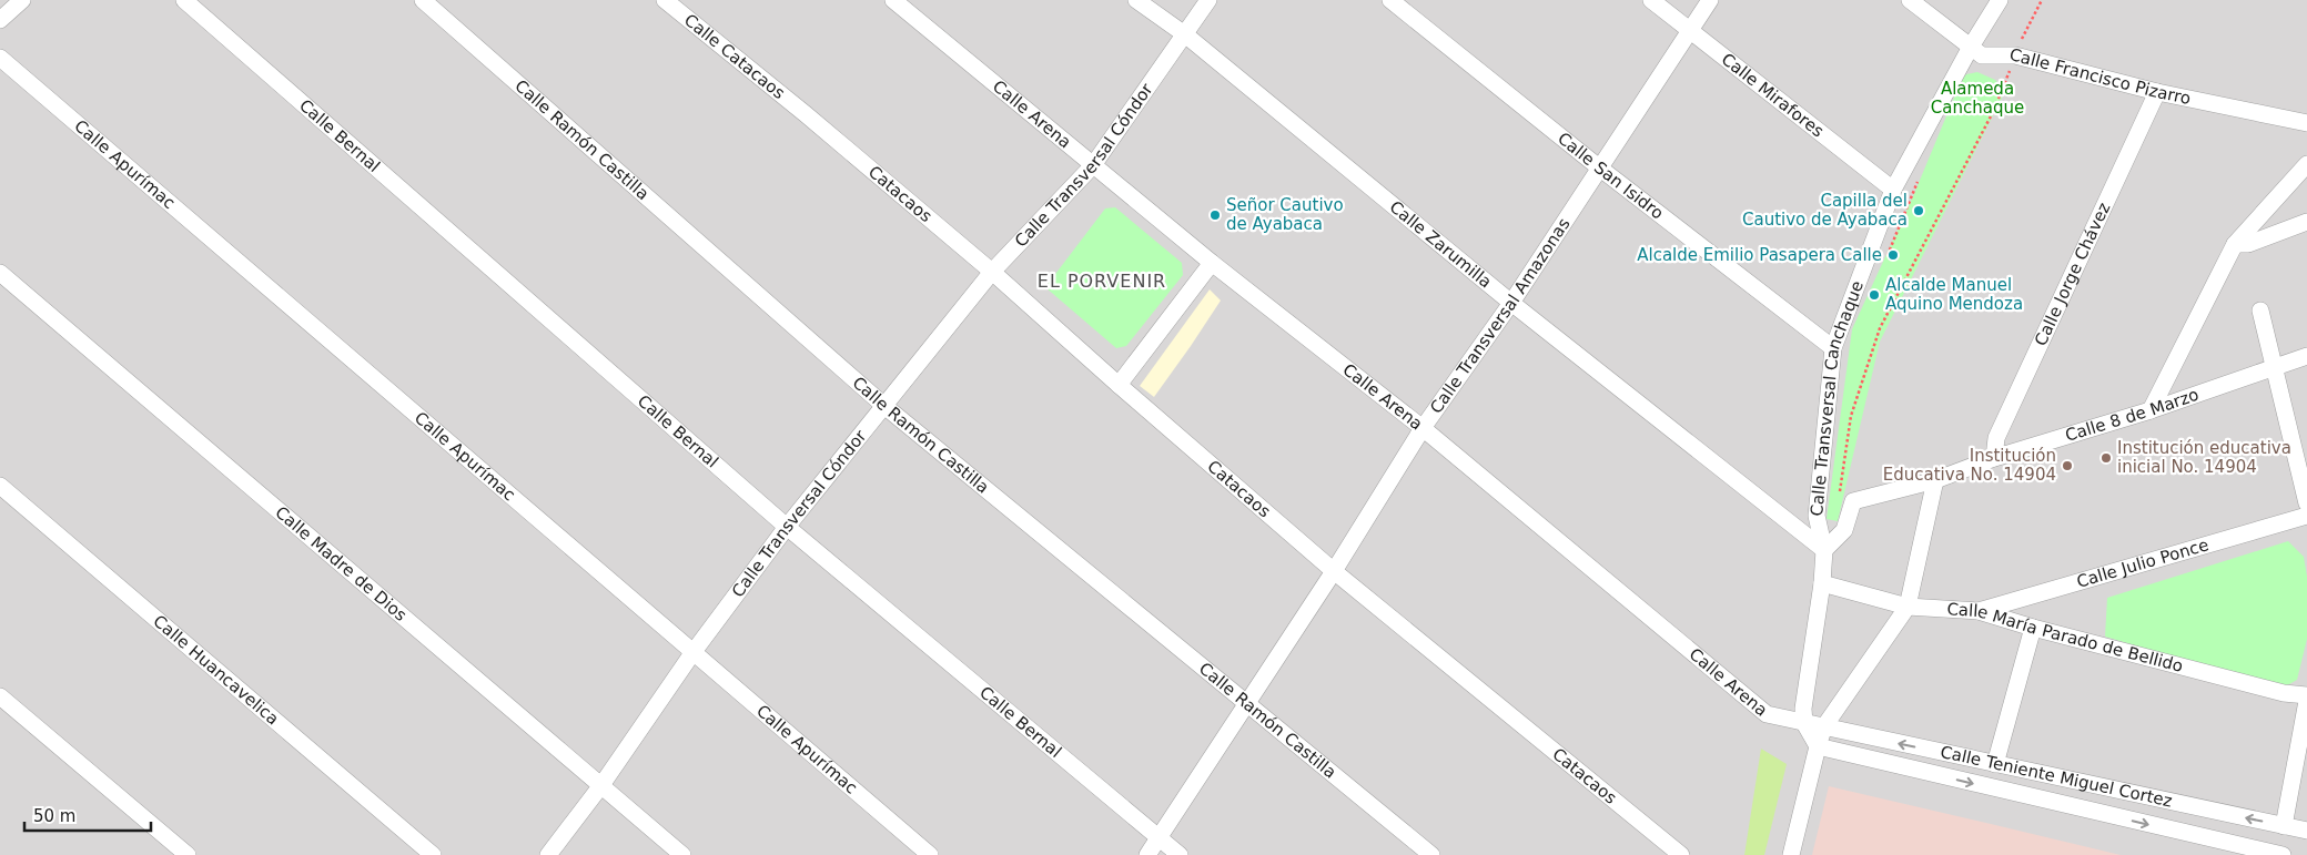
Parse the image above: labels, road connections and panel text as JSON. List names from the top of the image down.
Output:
{
  "streets": {
    "street": [
      "Calle Catacaos",
      "Calle Francisco Pizarro",
      "Calle Mirafores",
      "Calle Arena",
      "Calle Bernal",
      "Calle Ramón Castilla",
      "Calle Apurímac",
      "Calle Transversal Cóndor",
      "Calle San Isidro",
      "Catacaos",
      "Calle Zarumilla",
      "Calle Jorge Chávez",
      "Calle Transversal Amazonas",
      "Calle Transversal Canchaque",
      "Calle 8 de Marzo",
      "Calle Madre de Dios",
      "Calle Julio Ponce",
      "Calle María Parado de Bellido",
      "Calle Huancavelica",
      "Calle Teniente Miguel Cortez"
    ]
  },
  "crossings": [
    ["Calle Catacaos", "Catacaos"],
    ["Calle Francisco Pizarro", "Calle Jorge Chávez"],
    ["Calle Francisco Pizarro", "Calle Transversal Canchaque"],
    ["Calle Mirafores", "Calle Transversal Amazonas"],
    ["Calle Mirafores", "Calle Transversal Canchaque"],
    ["Calle Arena", "Calle Transversal Cóndor"],
    ["Calle Arena", "Calle Transversal Amazonas"],
    ["Calle Arena", "Calle Transversal Canchaque"],
    ["Calle Arena", "Calle Teniente Miguel Cortez"],
    ["Calle Bernal", "Calle Transversal Cóndor"],
    ["Calle Bernal", "Calle Transversal Amazonas"],
    ["Calle Ramón Castilla", "Calle Transversal Cóndor"],
    ["Calle Ramón Castilla", "Calle Transversal Amazonas"],
    ["Calle Apurímac", "Calle Transversal Cóndor"],
    ["Calle Transversal Cóndor", "Catacaos"],
    ["Calle Transversal Cóndor", "Calle Zarumilla"],
    ["Calle Transversal Cóndor", "Calle Madre de Dios"],
    ["Calle San Isidro", "Calle Transversal Amazonas"],
    ["Calle San Isidro", "Calle Transversal Canchaque"],
    ["Catacaos", "Calle Transversal Amazonas"],
    ["Calle Zarumilla", "Calle Transversal Amazonas"],
    ["Calle Zarumilla", "Calle Transversal Canchaque"],
    ["Calle Zarumilla", "Calle 8 de Marzo"],
    ["Calle Jorge Chávez", "Calle 8 de Marzo"],
    ["Calle Transversal Canchaque", "Calle 8 de Marzo"],
    ["Calle Transversal Canchaque", "Calle María Parado de Bellido"],
    ["Calle Transversal Canchaque", "Calle Teniente Miguel Cortez"],
    ["Calle Julio Ponce", "Calle María Parado de Bellido"]
  ],
  "districts": ["EL PORVENIR"],
  "parks": ["Alameda Canchaque"],
  "places": [
    "Capilla del Cautivo de Ayabaca",
    "Señor Cautivo de Ayabaca",
    "Alcalde Emilio Pasapera Calle",
    "Alcalde Manuel Aquino Mendoza",
    "Institución educativa inicial No. 14904",
    "Institución Educativa No. 14904"
  ],
  "scale_bar": "50 m"
}
